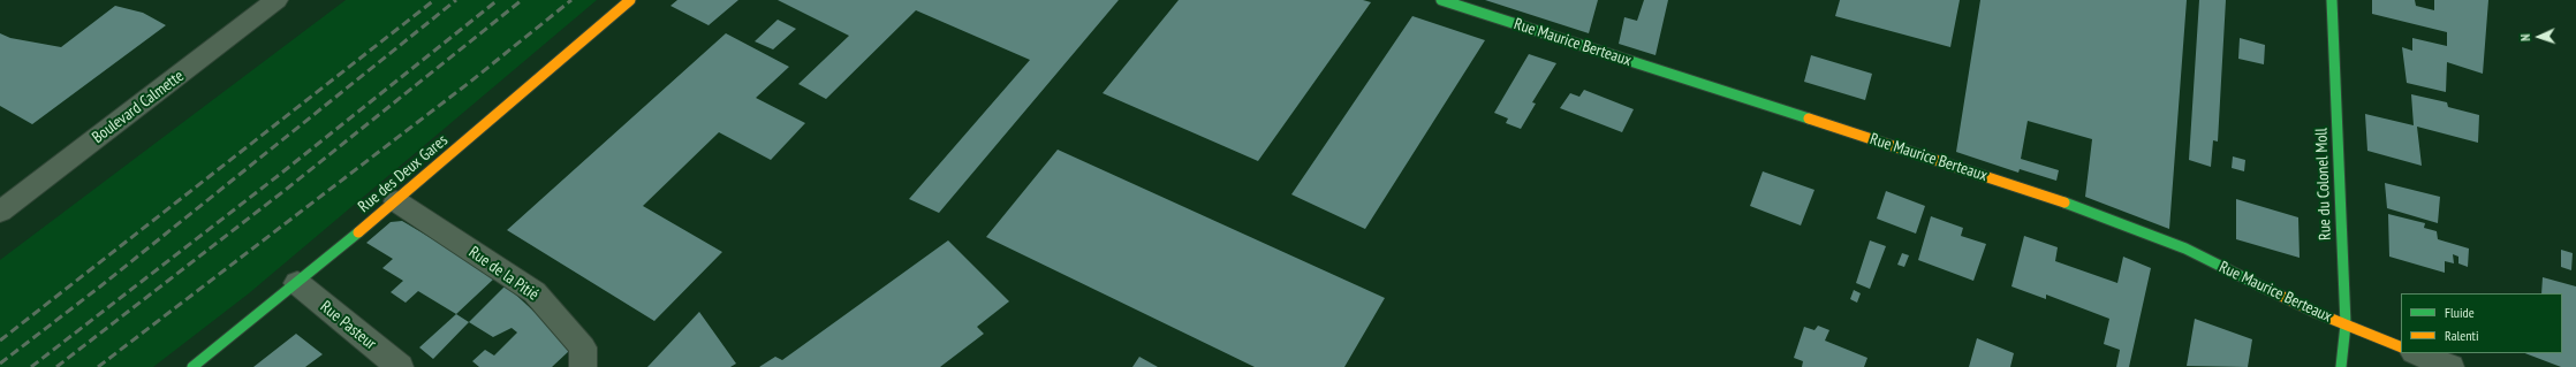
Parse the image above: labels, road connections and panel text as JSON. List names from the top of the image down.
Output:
{
  "streets": {
    "street": [
      "Rue Maurice Berteaux",
      "Boulevard Calmette",
      "Rue des Deux Gares",
      "Rue du Colonel Moll",
      "Rue de la Pitié",
      "Rue Pasteur"
    ]
  },
  "crossings": [
    ["Rue Maurice Berteaux", "Rue du Colonel Moll"],
    ["Rue des Deux Gares", "Rue de la Pitié"],
    ["Rue des Deux Gares", "Rue Pasteur"]
  ],
  "legend": ["Fluide", "Ralenti"],
  "north": "left"
}
